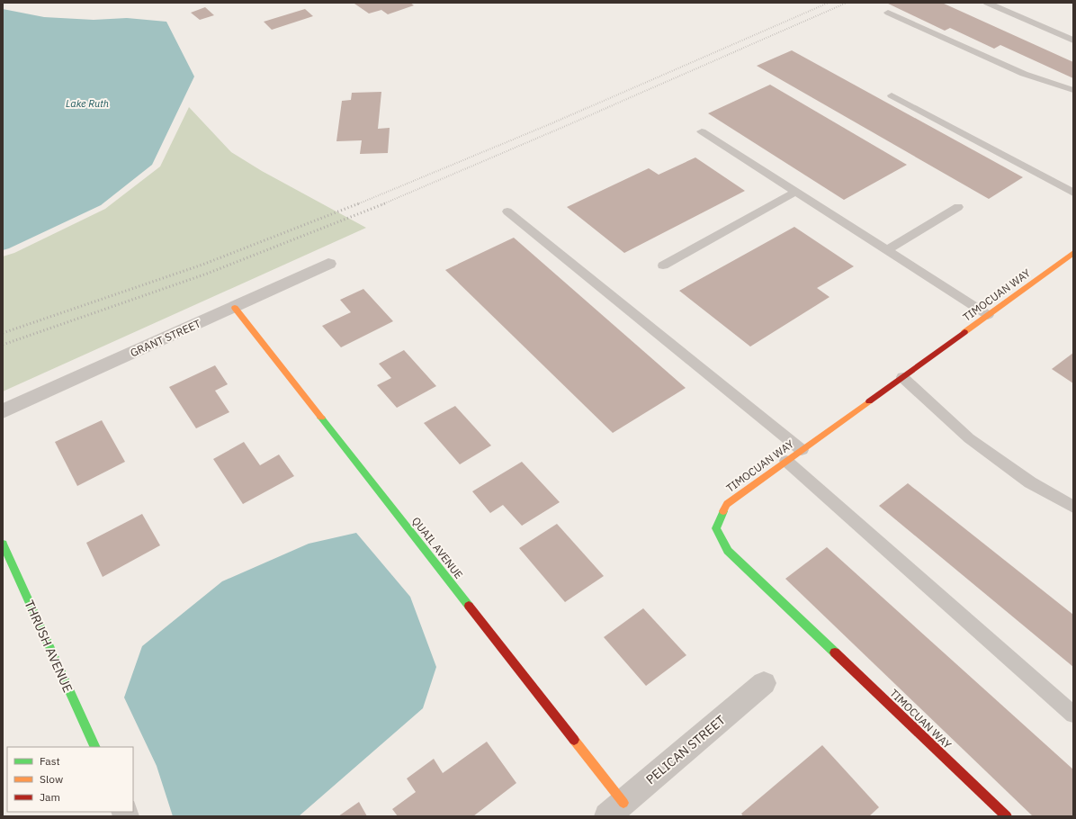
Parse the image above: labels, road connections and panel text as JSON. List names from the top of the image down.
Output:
{
  "streets": {
    "street": [
      "TIMOCUAN WAY",
      "GRANT STREET",
      "QUAIL AVENUE",
      "THRUSH AVENUE",
      "PELICAN STREET"
    ]
  },
  "crossings": [
    ["GRANT STREET", "QUAIL AVENUE"],
    ["QUAIL AVENUE", "PELICAN STREET"]
  ],
  "water": ["Lake Ruth"],
  "legend": ["Fast", "Slow", "Jam"]
}
